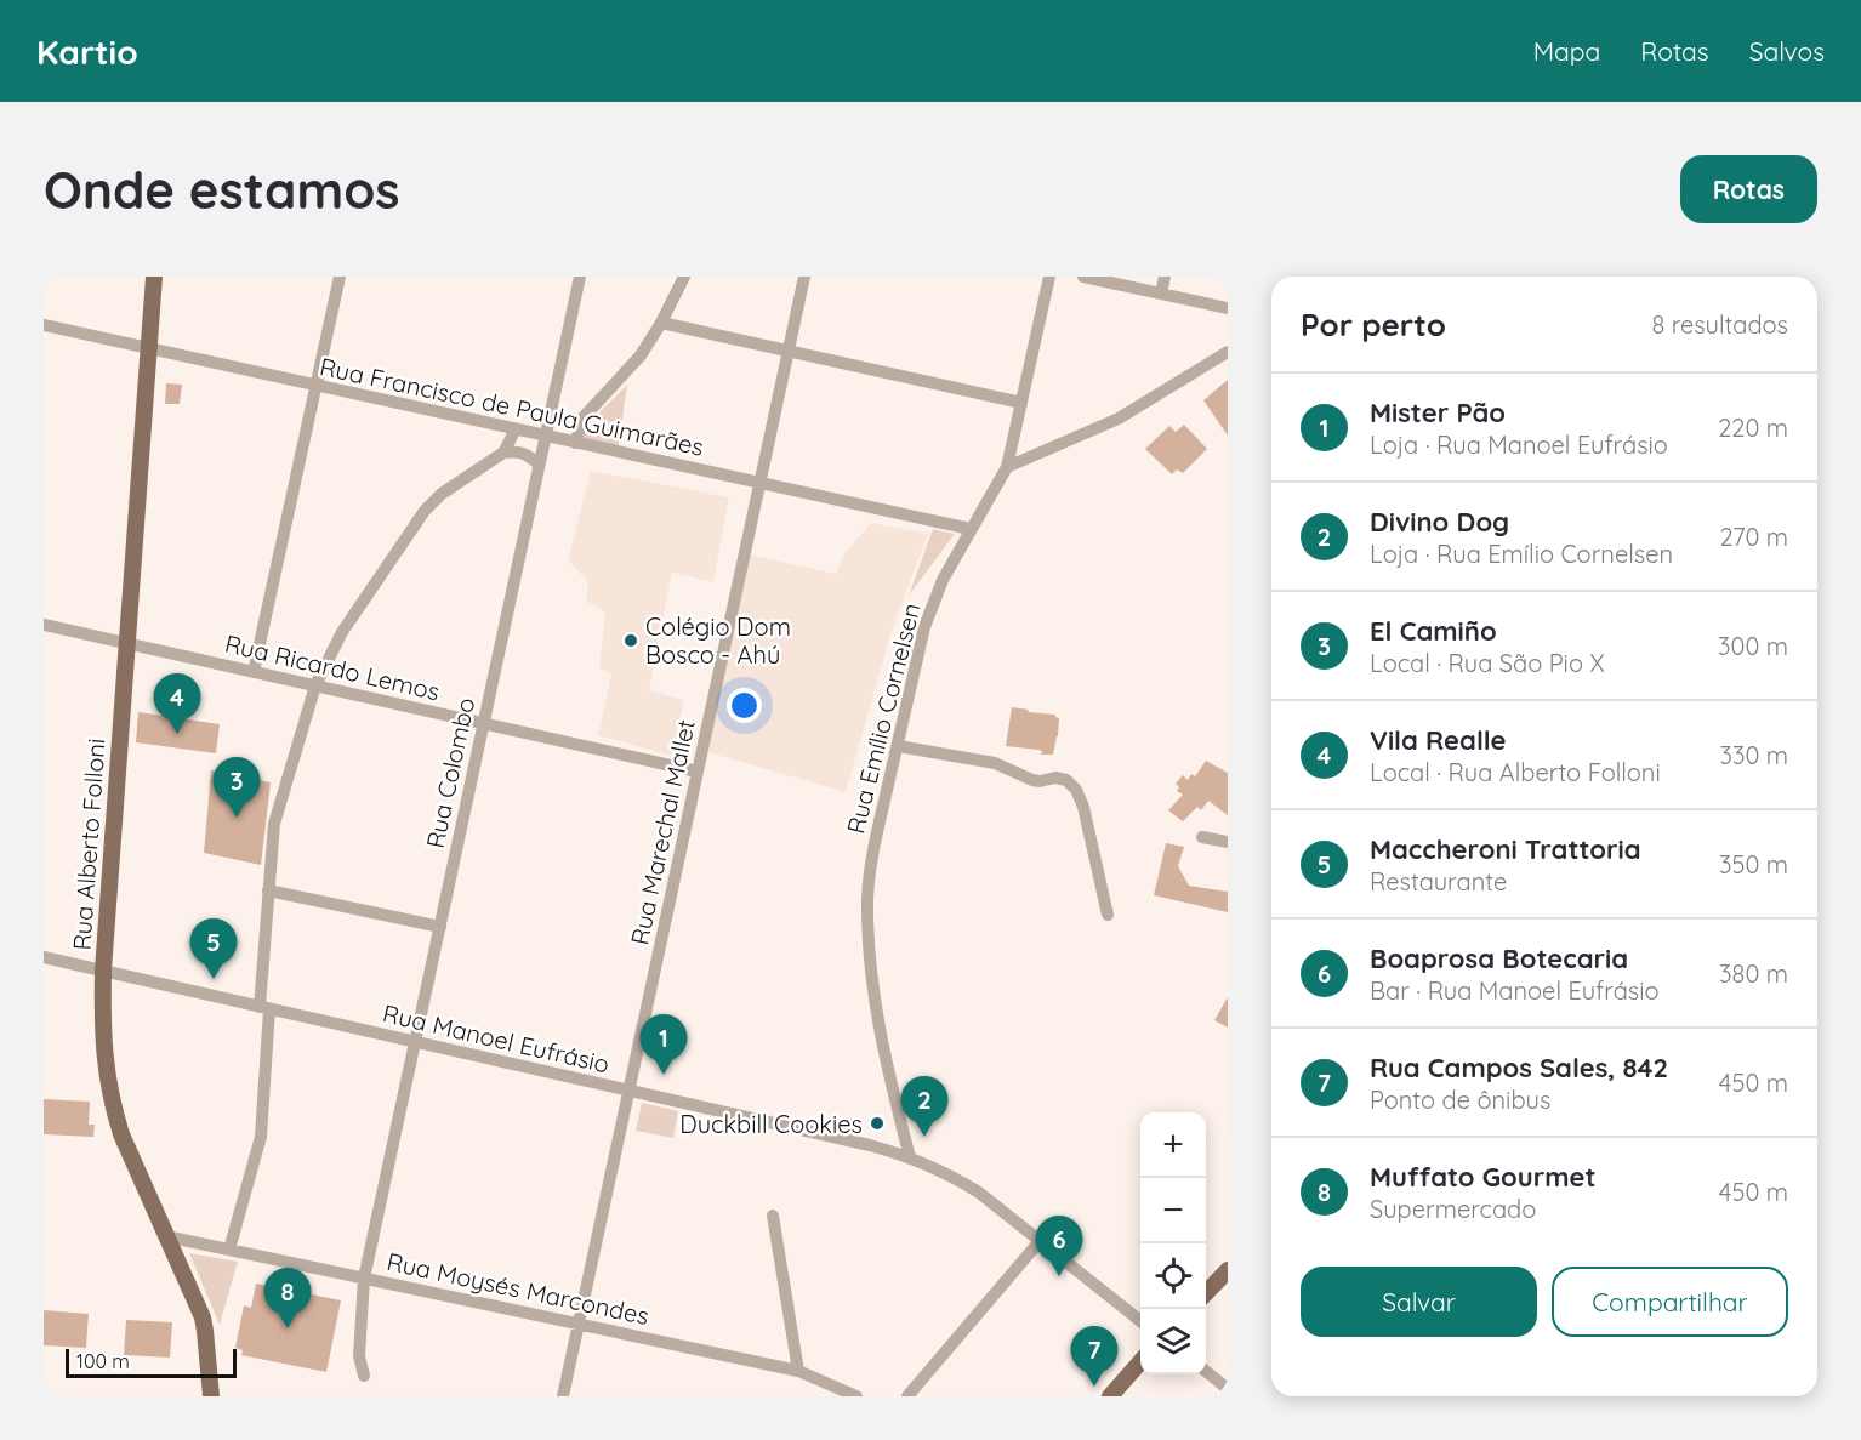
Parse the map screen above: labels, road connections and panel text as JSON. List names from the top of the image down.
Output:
{
  "streets": {
    "main road": ["Rua Alberto Folloni"],
    "street": [
      "Rua Francisco de Paula Guimarães",
      "Rua Ricardo Lemos",
      "Rua Emílio Cornelsen",
      "Rua Colombo",
      "Rua Marechal Mallet",
      "Rua Manoel Eufrásio",
      "Rua Moysés Marcondes"
    ]
  },
  "crossings": [
    ["Rua Francisco de Paula Guimarães", "Rua Emílio Cornelsen"],
    ["Rua Francisco de Paula Guimarães", "Rua Colombo"],
    ["Rua Francisco de Paula Guimarães", "Rua Marechal Mallet"],
    ["Rua Francisco de Paula Guimarães", "Rua Alberto Folloni"],
    ["Rua Ricardo Lemos", "Rua Colombo"],
    ["Rua Ricardo Lemos", "Rua Marechal Mallet"],
    ["Rua Ricardo Lemos", "Rua Alberto Folloni"],
    ["Rua Emílio Cornelsen", "Rua Manoel Eufrásio"],
    ["Rua Colombo", "Rua Manoel Eufrásio"],
    ["Rua Colombo", "Rua Moysés Marcondes"],
    ["Rua Marechal Mallet", "Rua Manoel Eufrásio"],
    ["Rua Marechal Mallet", "Rua Moysés Marcondes"],
    ["Rua Alberto Folloni", "Rua Manoel Eufrásio"],
    ["Rua Alberto Folloni", "Rua Moysés Marcondes"]
  ],
  "places": ["Colégio Dom Bosco - Ahú", "Duckbill Cookies"],
  "scale_bar": "100 m",
  "page": {
    "header": "Kartio",
    "nav": ["Mapa", "Rotas", "Salvos"],
    "buttons": [
      "Rotas",
      ["Salvar", "Compartilhar"]
    ],
    "title": "Onde estamos",
    "heading": ["Por perto", "8 resultados"],
    "list": [
      {
        "mark": "1",
        "name": "Mister Pão",
        "note": "Loja · Rua Manoel Eufrásio",
        "value": "220 m"
      },
      {
        "mark": "2",
        "name": "Divino Dog",
        "note": "Loja · Rua Emílio Cornelsen",
        "value": "270 m"
      },
      {
        "mark": "3",
        "name": "El Camiño",
        "note": "Local · Rua São Pio X",
        "value": "300 m"
      },
      {
        "mark": "4",
        "name": "Vila Realle",
        "note": "Local · Rua Alberto Folloni",
        "value": "330 m"
      },
      {
        "mark": "5",
        "name": "Maccheroni Trattoria",
        "note": "Restaurante",
        "value": "350 m"
      },
      {
        "mark": "6",
        "name": "Boaprosa Botecaria",
        "note": "Bar · Rua Manoel Eufrásio",
        "value": "380 m"
      },
      {
        "mark": "7",
        "name": "Rua Campos Sales, 842",
        "note": "Ponto de ônibus",
        "value": "450 m"
      },
      {
        "mark": "8",
        "name": "Muffato Gourmet",
        "note": "Supermercado",
        "value": "450 m"
      }
    ],
    "pins": [
      "4",
      "3",
      "5",
      "1",
      "2",
      "6",
      "8",
      "7"
    ],
    "map_buttons": ["+", "−"],
    "scale": "100 m"
  }
}
